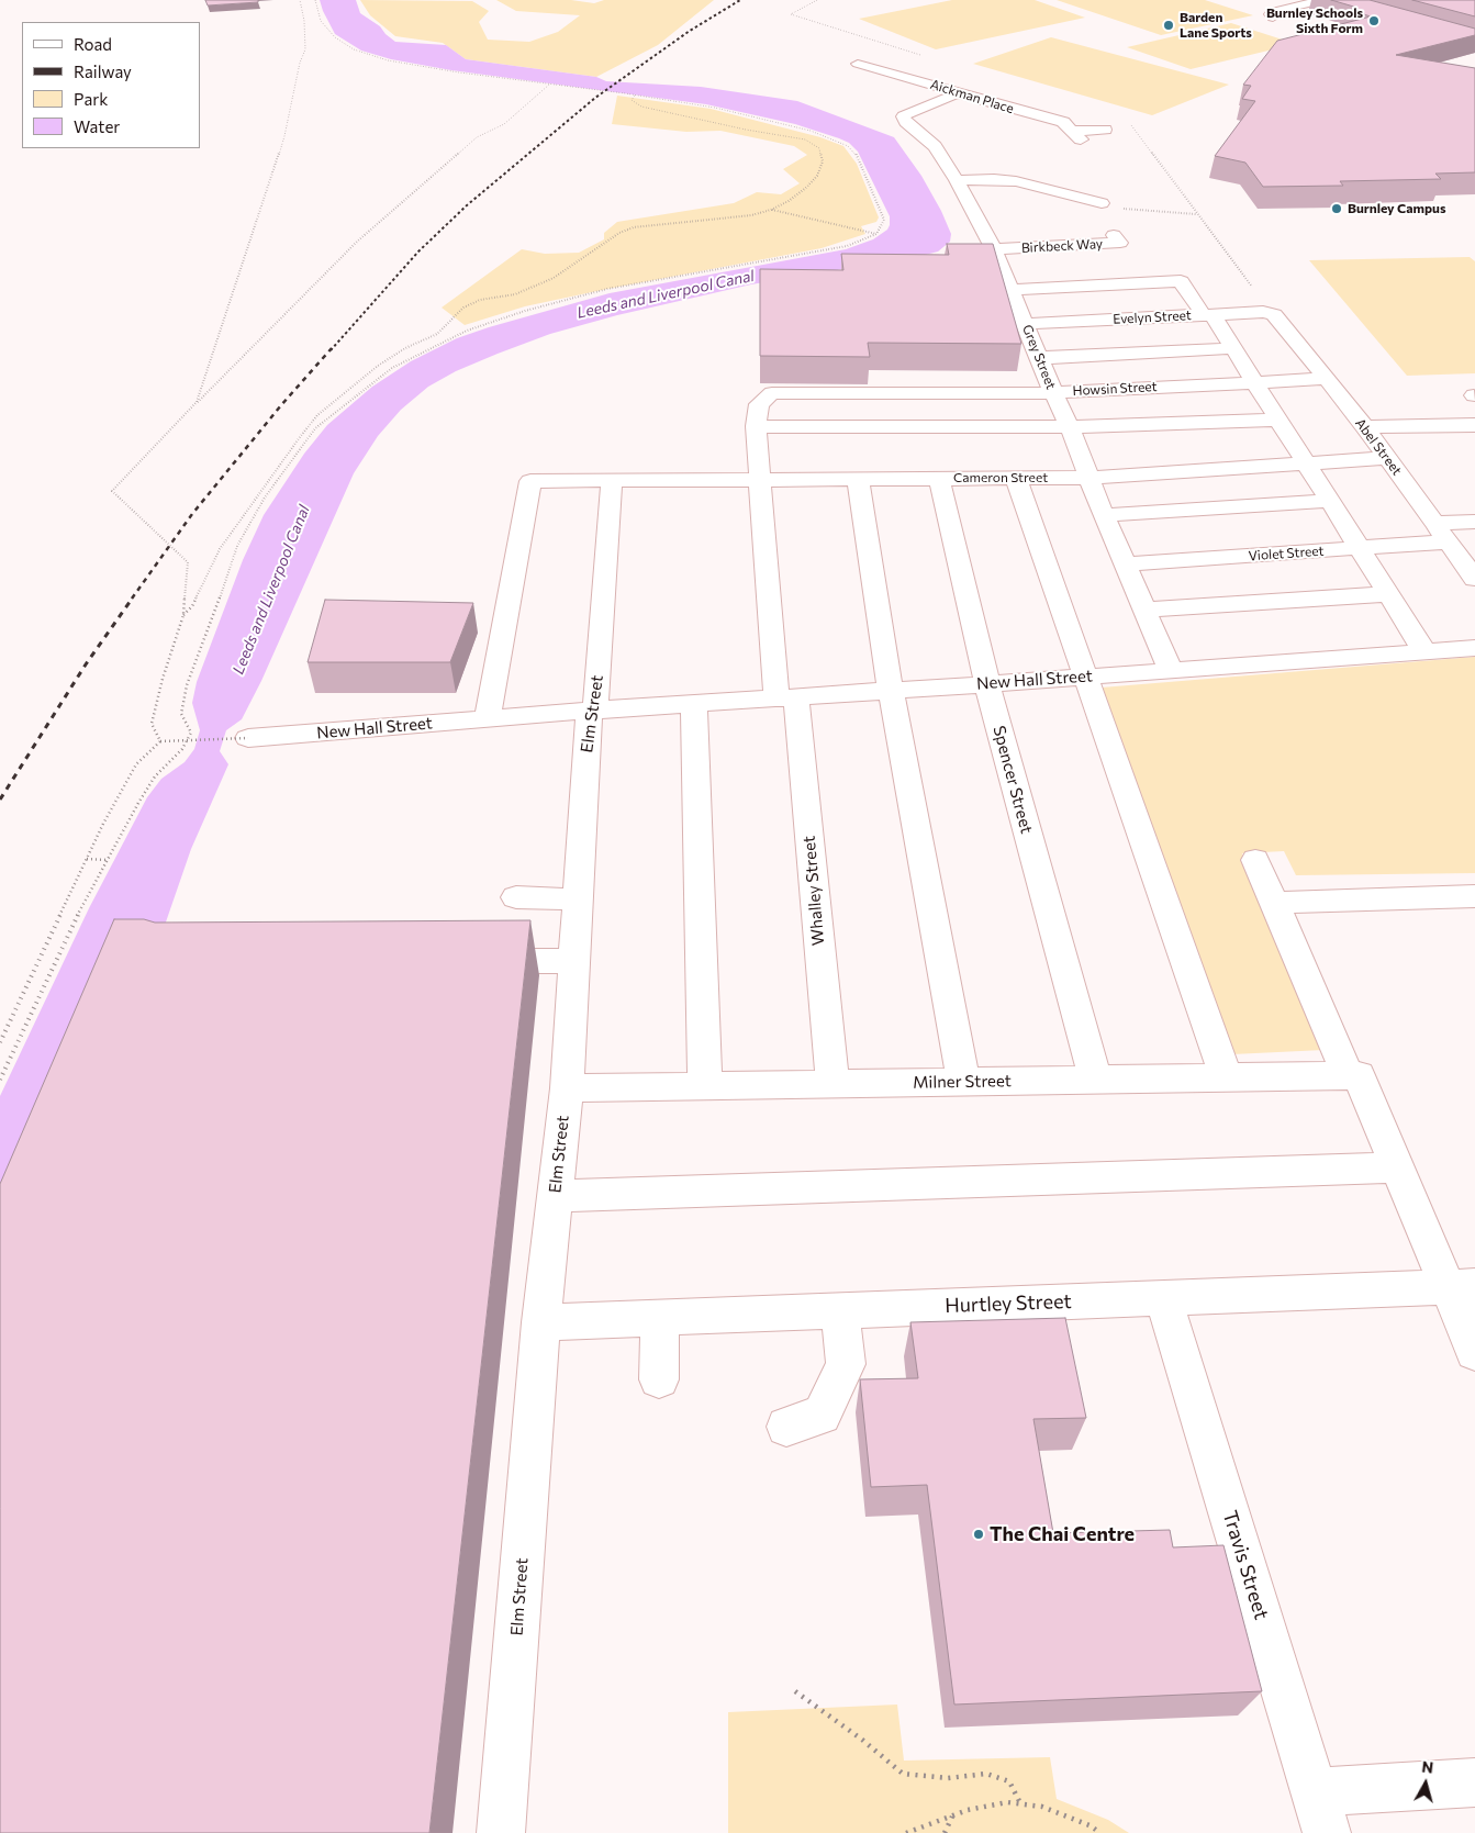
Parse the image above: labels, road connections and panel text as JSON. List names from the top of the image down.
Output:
{
  "streets": {
    "street": [
      "Aickman Place",
      "Birkbeck Way",
      "Evelyn Street",
      "Grey Street",
      "Howsin Street",
      "Abel Street",
      "Cameron Street",
      "Violet Street",
      "New Hall Street",
      "Elm Street",
      "Spencer Street",
      "Whalley Street",
      "Milner Street",
      "Hurtley Street",
      "Travis Street"
    ]
  },
  "crossings": [
    ["Aickman Place", "Grey Street"],
    ["Birkbeck Way", "Grey Street"],
    ["Evelyn Street", "Grey Street"],
    ["Evelyn Street", "Abel Street"],
    ["Grey Street", "Howsin Street"],
    ["Grey Street", "Cameron Street"],
    ["Grey Street", "Violet Street"],
    ["Grey Street", "New Hall Street"],
    ["Howsin Street", "Abel Street"],
    ["Howsin Street", "Whalley Street"],
    ["Abel Street", "Cameron Street"],
    ["Abel Street", "Violet Street"],
    ["Cameron Street", "New Hall Street"],
    ["Cameron Street", "Elm Street"],
    ["Cameron Street", "Spencer Street"],
    ["Cameron Street", "Whalley Street"],
    ["New Hall Street", "Elm Street"],
    ["New Hall Street", "Spencer Street"],
    ["New Hall Street", "Whalley Street"],
    ["Elm Street", "Milner Street"],
    ["Elm Street", "Hurtley Street"],
    ["Spencer Street", "Milner Street"],
    ["Whalley Street", "Milner Street"],
    ["Hurtley Street", "Travis Street"]
  ],
  "water": ["Leeds and Liverpool Canal"],
  "places": [
    "Burnley Schools Sixth Form",
    "Barden Lane Sports",
    "Burnley Campus",
    "The Chai Centre"
  ],
  "legend": [
    "Road",
    "Railway",
    "Park",
    "Water"
  ],
  "north": "top"
}
